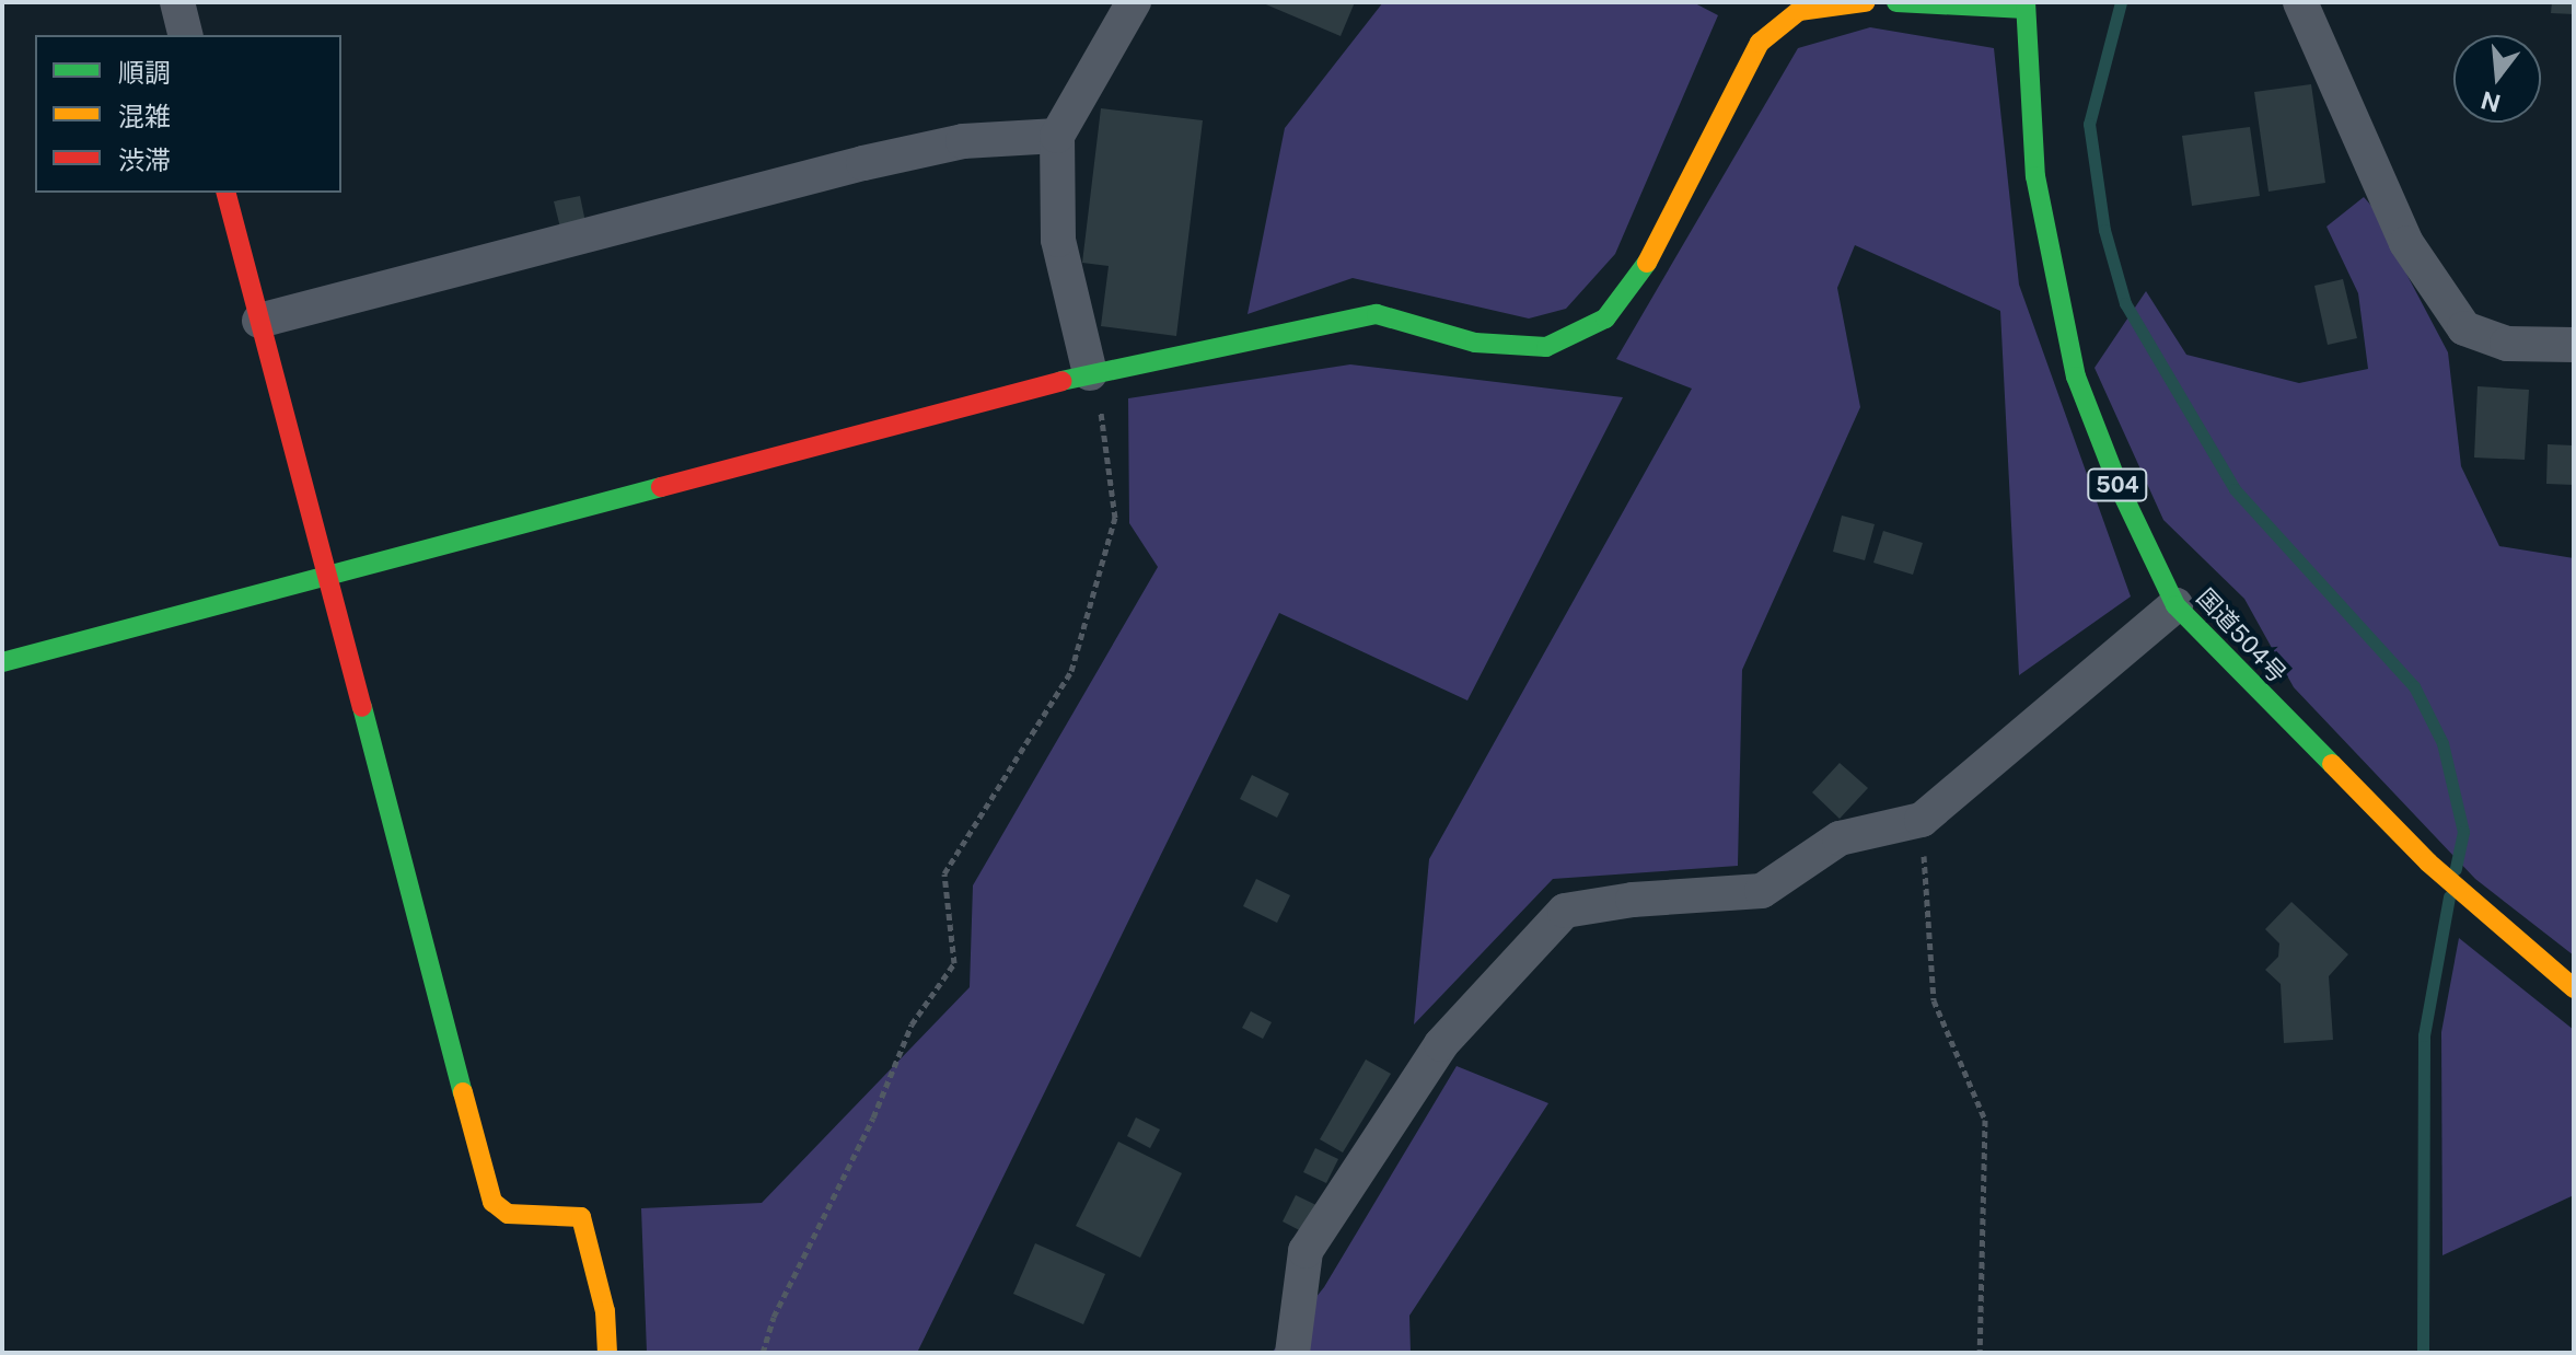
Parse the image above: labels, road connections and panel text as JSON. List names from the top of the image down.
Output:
{
  "streets": {
    "main road": ["504", "国道504号"]
  },
  "legend": ["順調", "混雑", "渋滞"],
  "north": "bottom"
}
